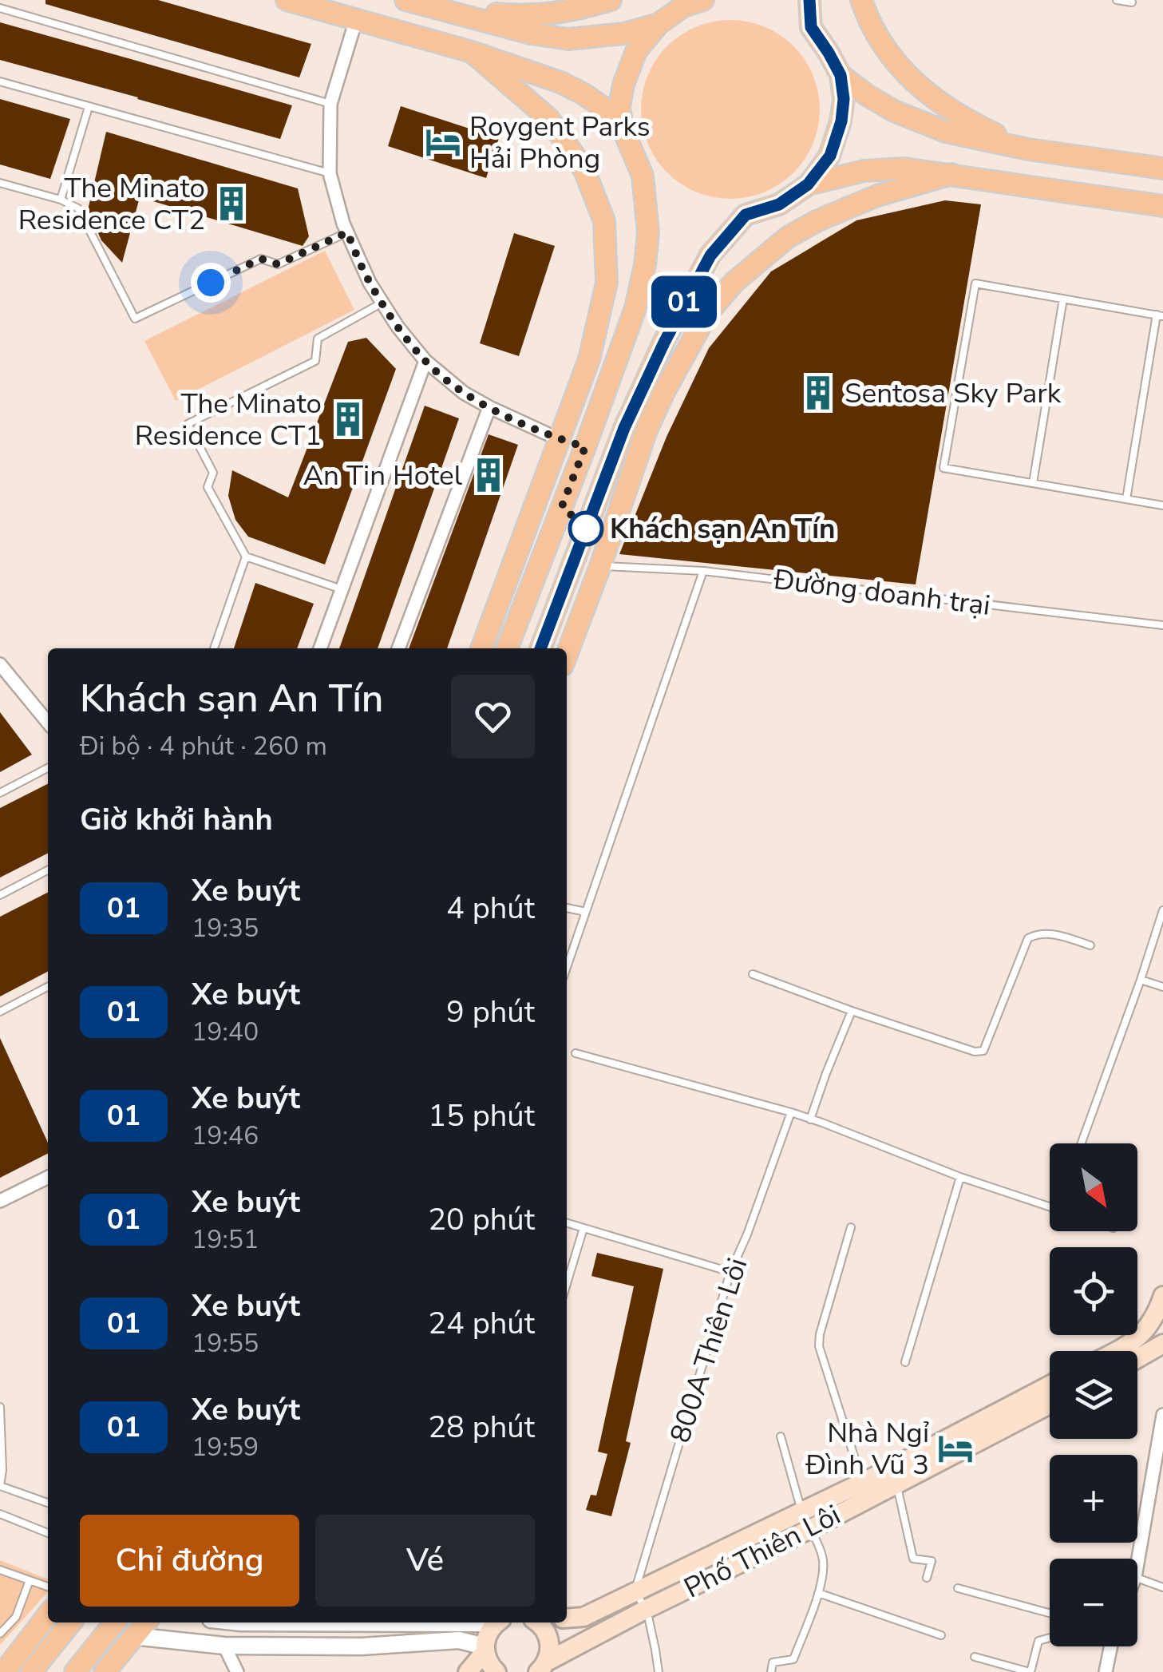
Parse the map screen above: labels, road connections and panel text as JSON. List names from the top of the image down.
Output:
{
  "streets": {
    "main road": ["Phố Thiên Lôi"],
    "lane": ["Đường doanh trại", "800A Thiên Lôi"]
  },
  "crossings": [
    ["800A Thiên Lôi", "Phố Thiên Lôi"]
  ],
  "places": {
    "hotel": ["Roygent Parks Hải Phòng", "Nhà Ngỉ Đình Vũ 3"],
    "building": [
      "The Minato Residence CT2",
      "Sentosa Sky Park",
      "The Minato Residence CT1",
      "An Tin Hotel"
    ],
    "other": ["Khách sạn An Tín"]
  },
  "lines": ["bus line 01"],
  "north": "bottom right",
  "page": {
    "on_map": "01",
    "heading": [
      ["Khách sạn An Tín", "Đi bộ · 4 phút · 260 m"],
      "Giờ khởi hành"
    ],
    "list": [
      {
        "mark": "01",
        "name": "Xe buýt",
        "note": "19:35",
        "value": "4 phút"
      },
      {
        "mark": "01",
        "name": "Xe buýt",
        "note": "19:40",
        "value": "9 phút"
      },
      {
        "mark": "01",
        "name": "Xe buýt",
        "note": "19:46",
        "value": "15 phút"
      },
      {
        "mark": "01",
        "name": "Xe buýt",
        "note": "19:51",
        "value": "20 phút"
      },
      {
        "mark": "01",
        "name": "Xe buýt",
        "note": "19:55",
        "value": "24 phút"
      },
      {
        "mark": "01",
        "name": "Xe buýt",
        "note": "19:59",
        "value": "28 phút"
      }
    ],
    "map_buttons": ["+", "−"],
    "buttons": ["Chỉ đường", "Vé"]
  }
}
